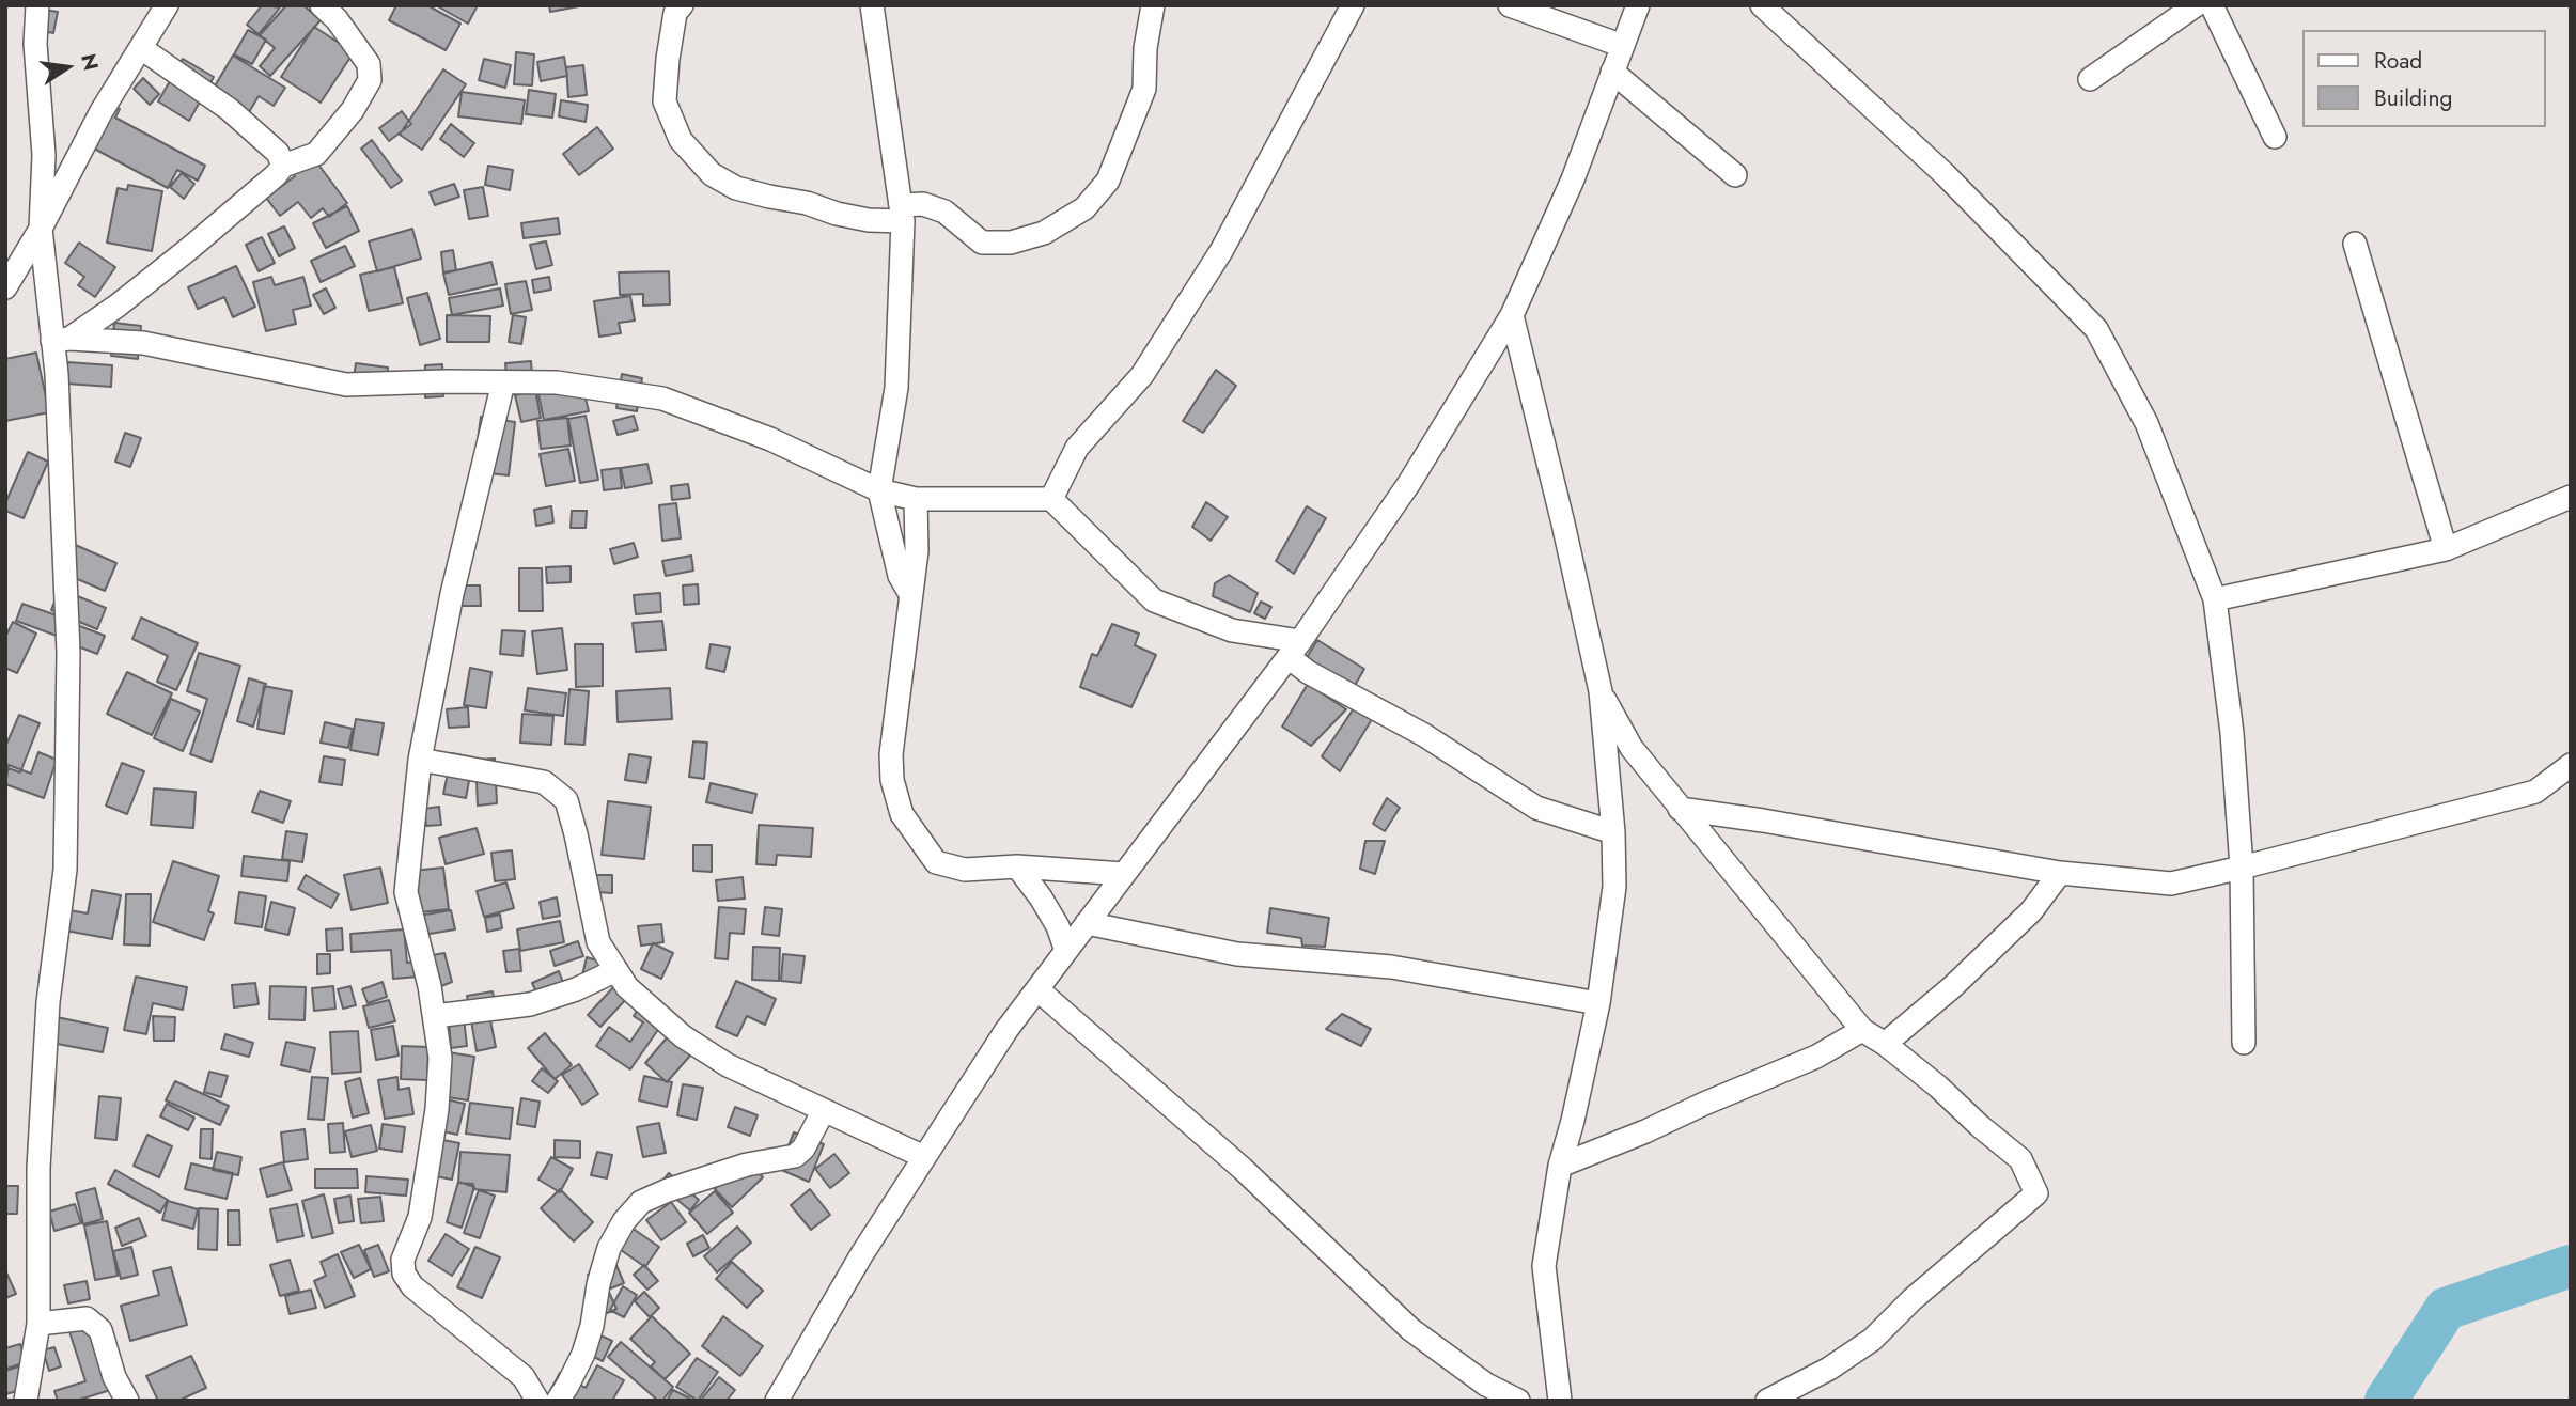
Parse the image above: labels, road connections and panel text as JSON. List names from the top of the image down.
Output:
{
  "legend": ["Road", "Building"],
  "north": "right"
}
